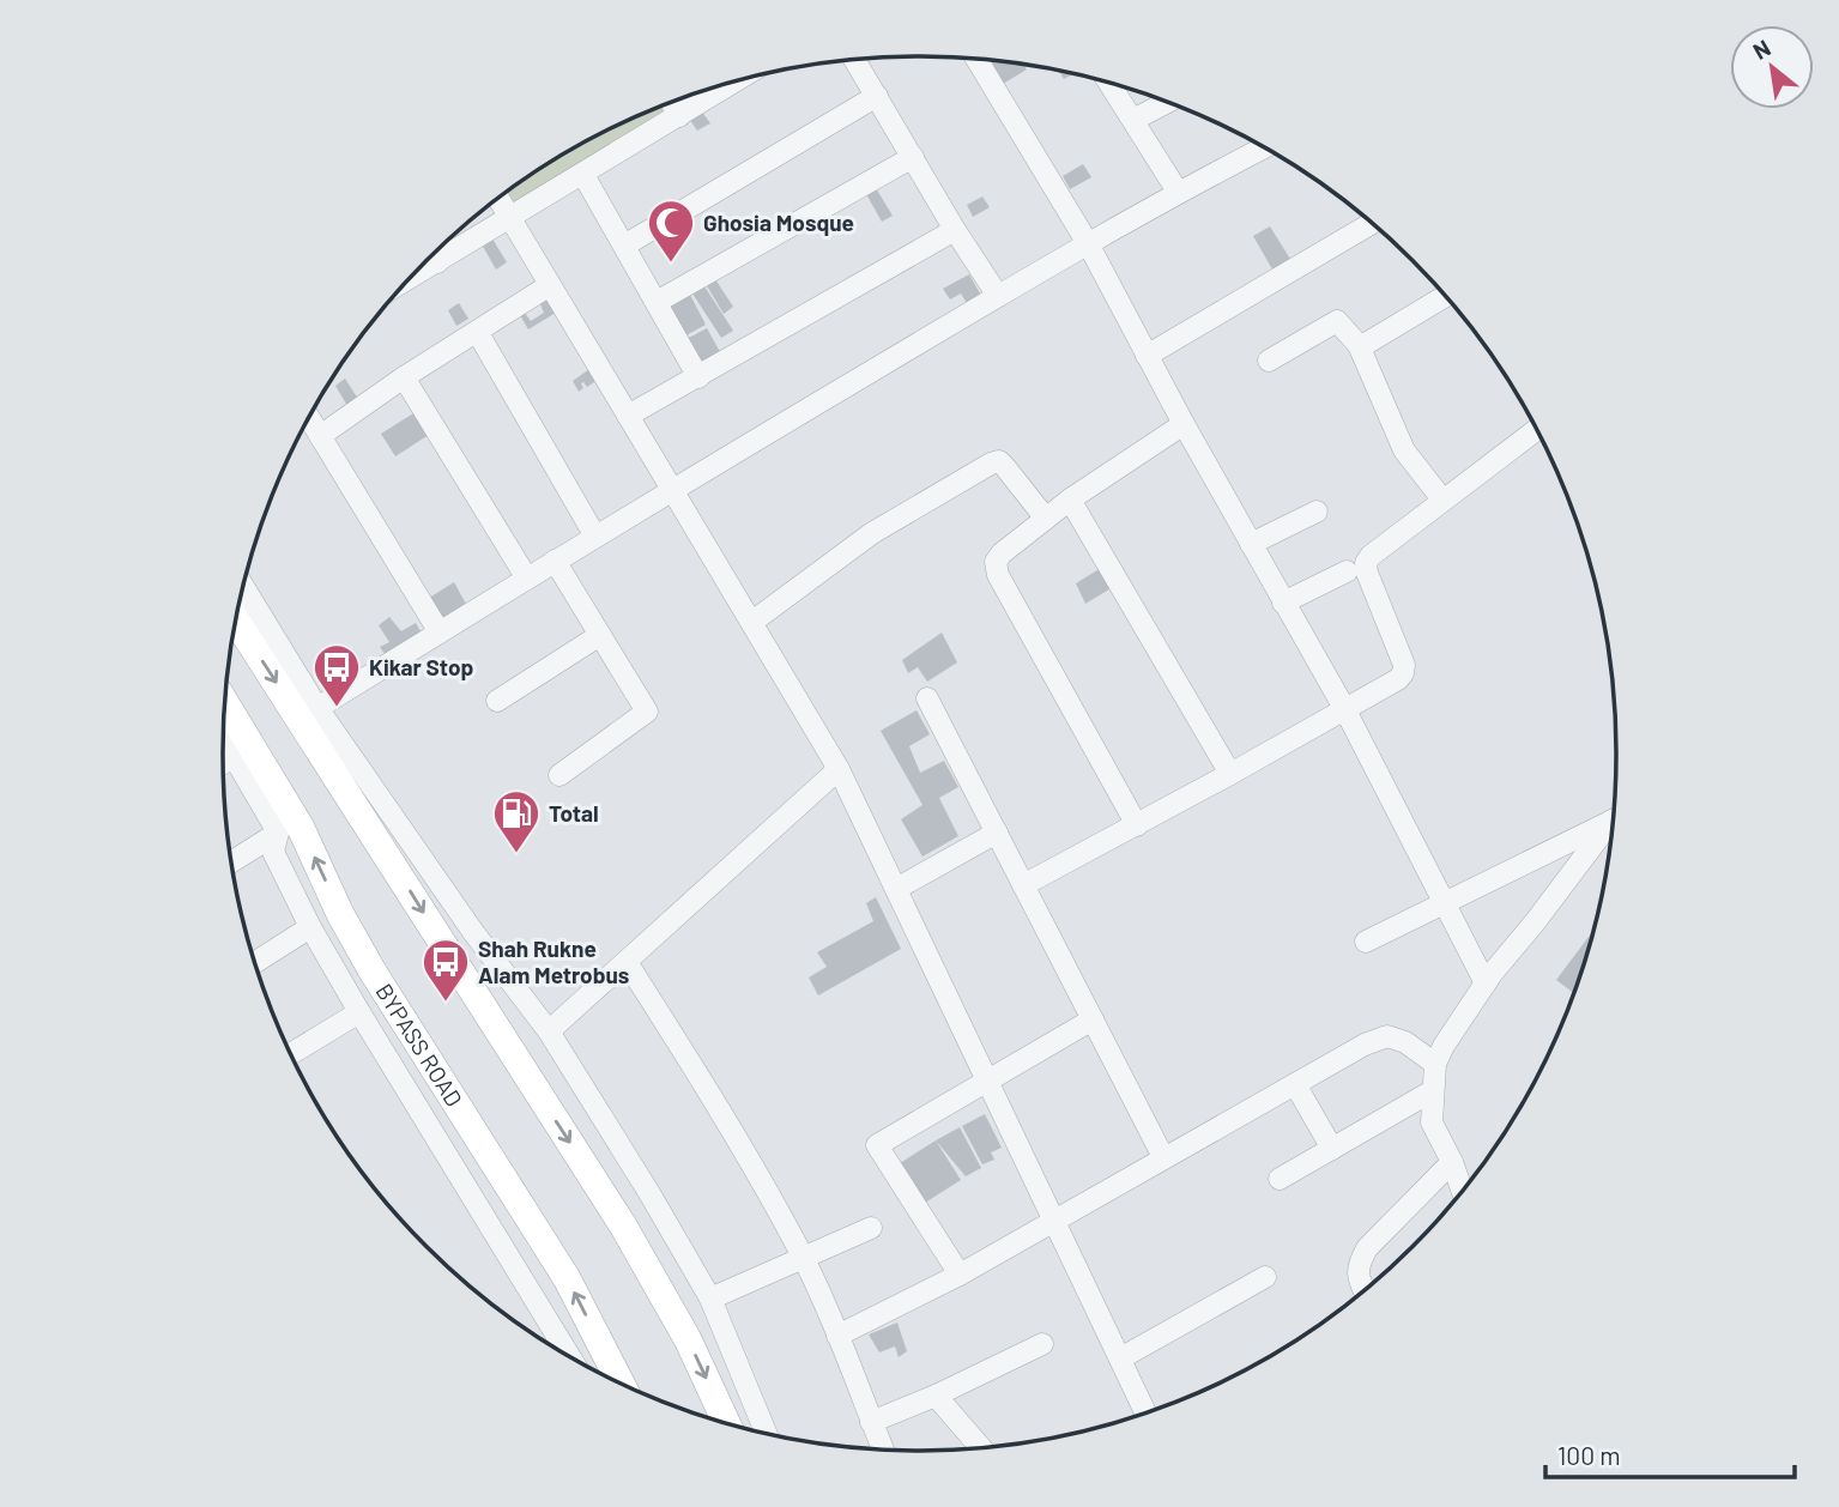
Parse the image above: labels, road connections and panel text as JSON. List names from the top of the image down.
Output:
{
  "streets": {
    "main road": ["BYPASS ROAD"]
  },
  "places": {
    "mosque": ["Ghosia Mosque"],
    "bus stop": ["Kikar Stop", "Shah Rukne Alam Metrobus"],
    "fuel station": ["Total"]
  },
  "scale_bar": "100 m",
  "north": "top left"
}
